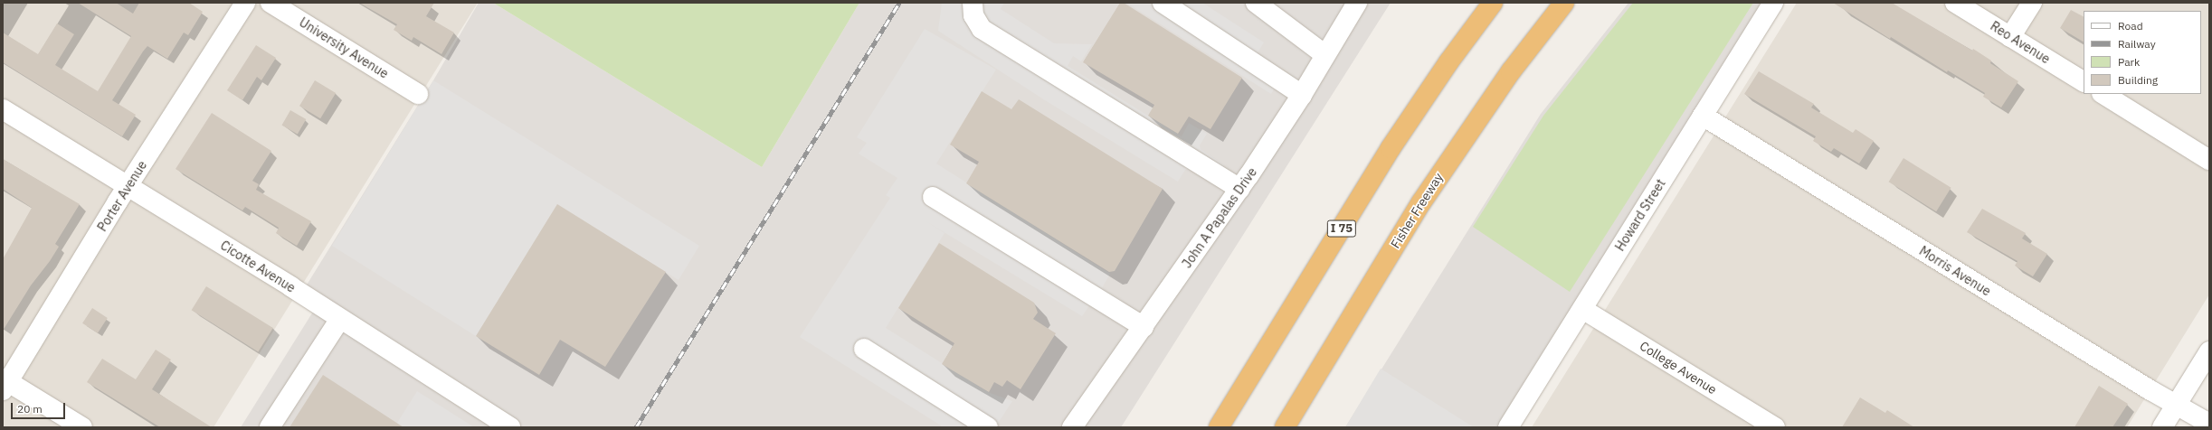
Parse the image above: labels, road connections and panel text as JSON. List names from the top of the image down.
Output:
{
  "streets": {
    "highway": ["Fisher Freeway", "I 75"],
    "street": [
      "Reo Avenue",
      "University Avenue",
      "Porter Avenue",
      "Howard Street",
      "John A Papalas Drive",
      "Cicotte Avenue",
      "Morris Avenue",
      "College Avenue"
    ]
  },
  "crossings": [
    ["Porter Avenue", "Cicotte Avenue"],
    ["Howard Street", "Morris Avenue"],
    ["Howard Street", "College Avenue"]
  ],
  "legend": [
    "Road",
    "Railway",
    "Park",
    "Building"
  ],
  "scale_bar": "20 m"
}
